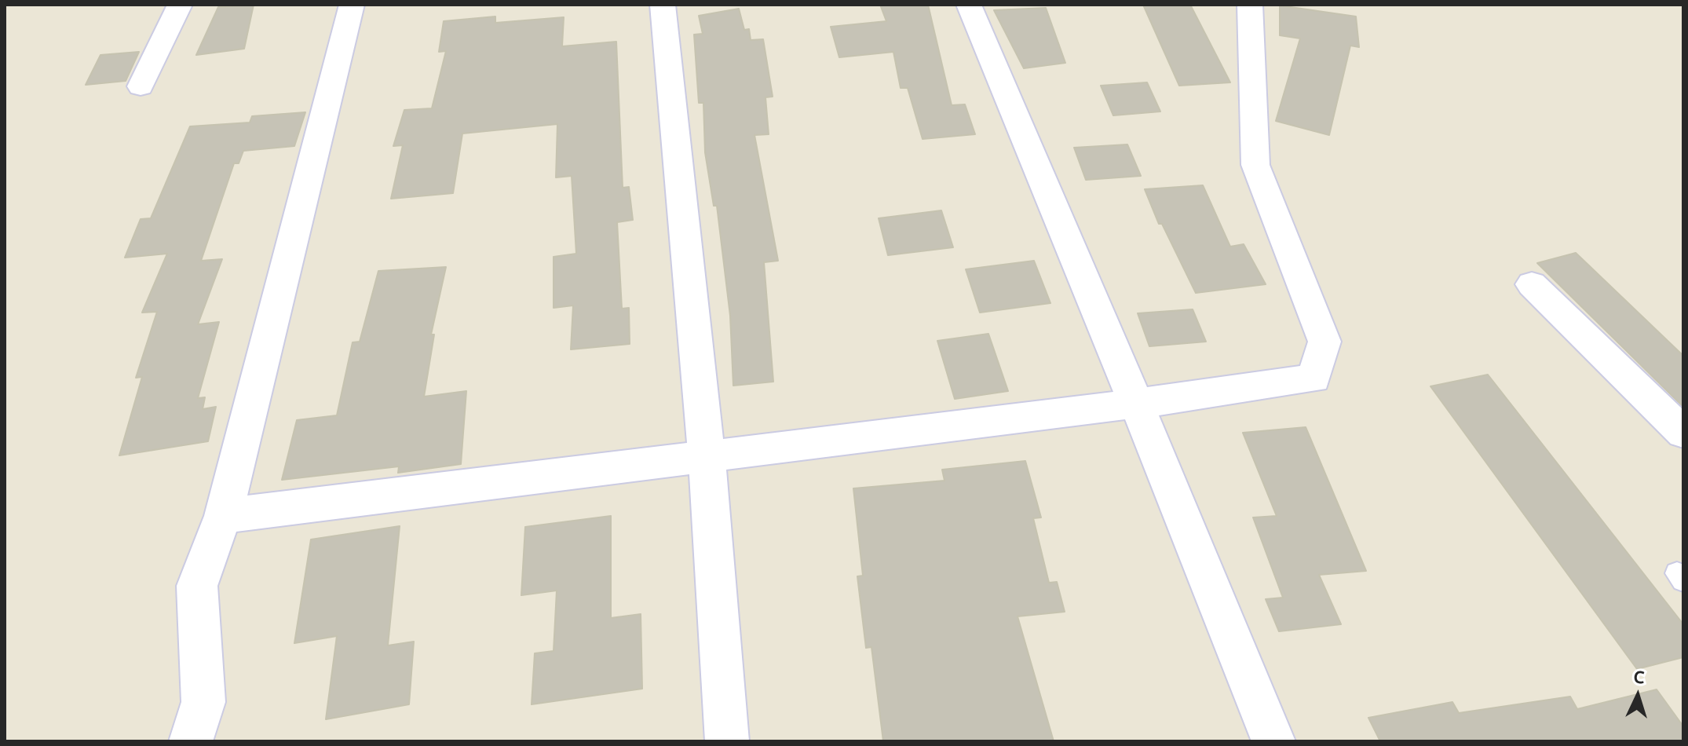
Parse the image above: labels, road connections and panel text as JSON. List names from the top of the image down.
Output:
{
  "north": "top"
}
